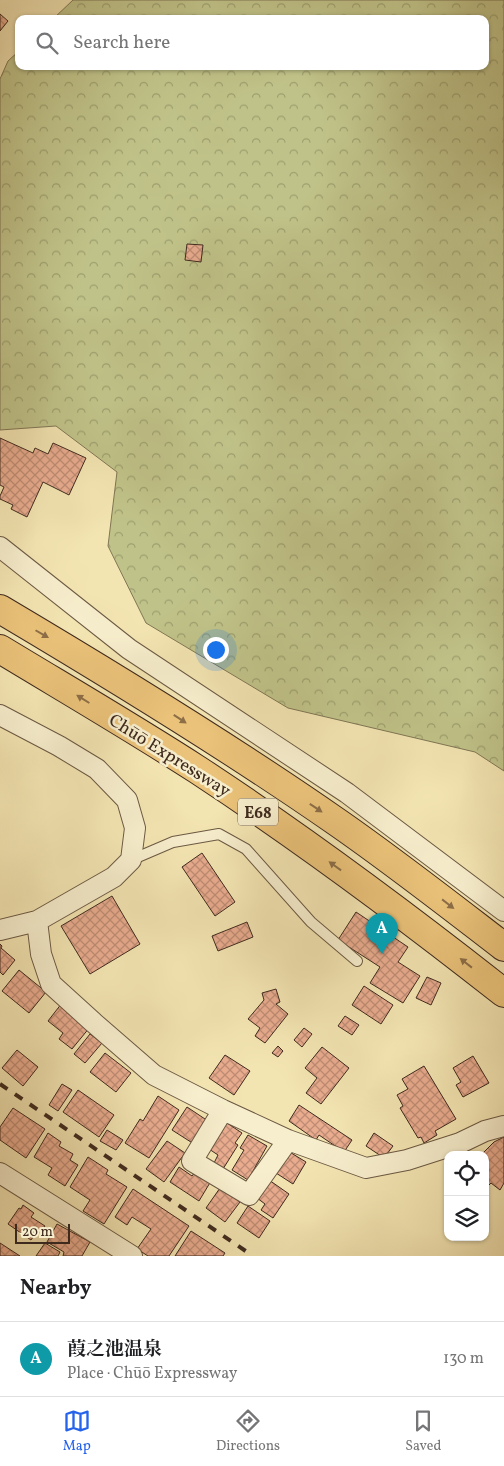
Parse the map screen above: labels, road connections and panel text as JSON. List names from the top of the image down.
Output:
{
  "streets": {
    "highway": ["Chūō Expressway", "E68"]
  },
  "scale_bar": "20 m",
  "page": {
    "search": "Search here",
    "pins": "A",
    "scale": "20 m",
    "heading": "Nearby",
    "list": [
      {
        "mark": "A",
        "name": "葭之池温泉",
        "note": "Place · Chūō Expressway",
        "value": "130 m"
      }
    ],
    "nav": ["Map", "Directions", "Saved"]
  }
}
